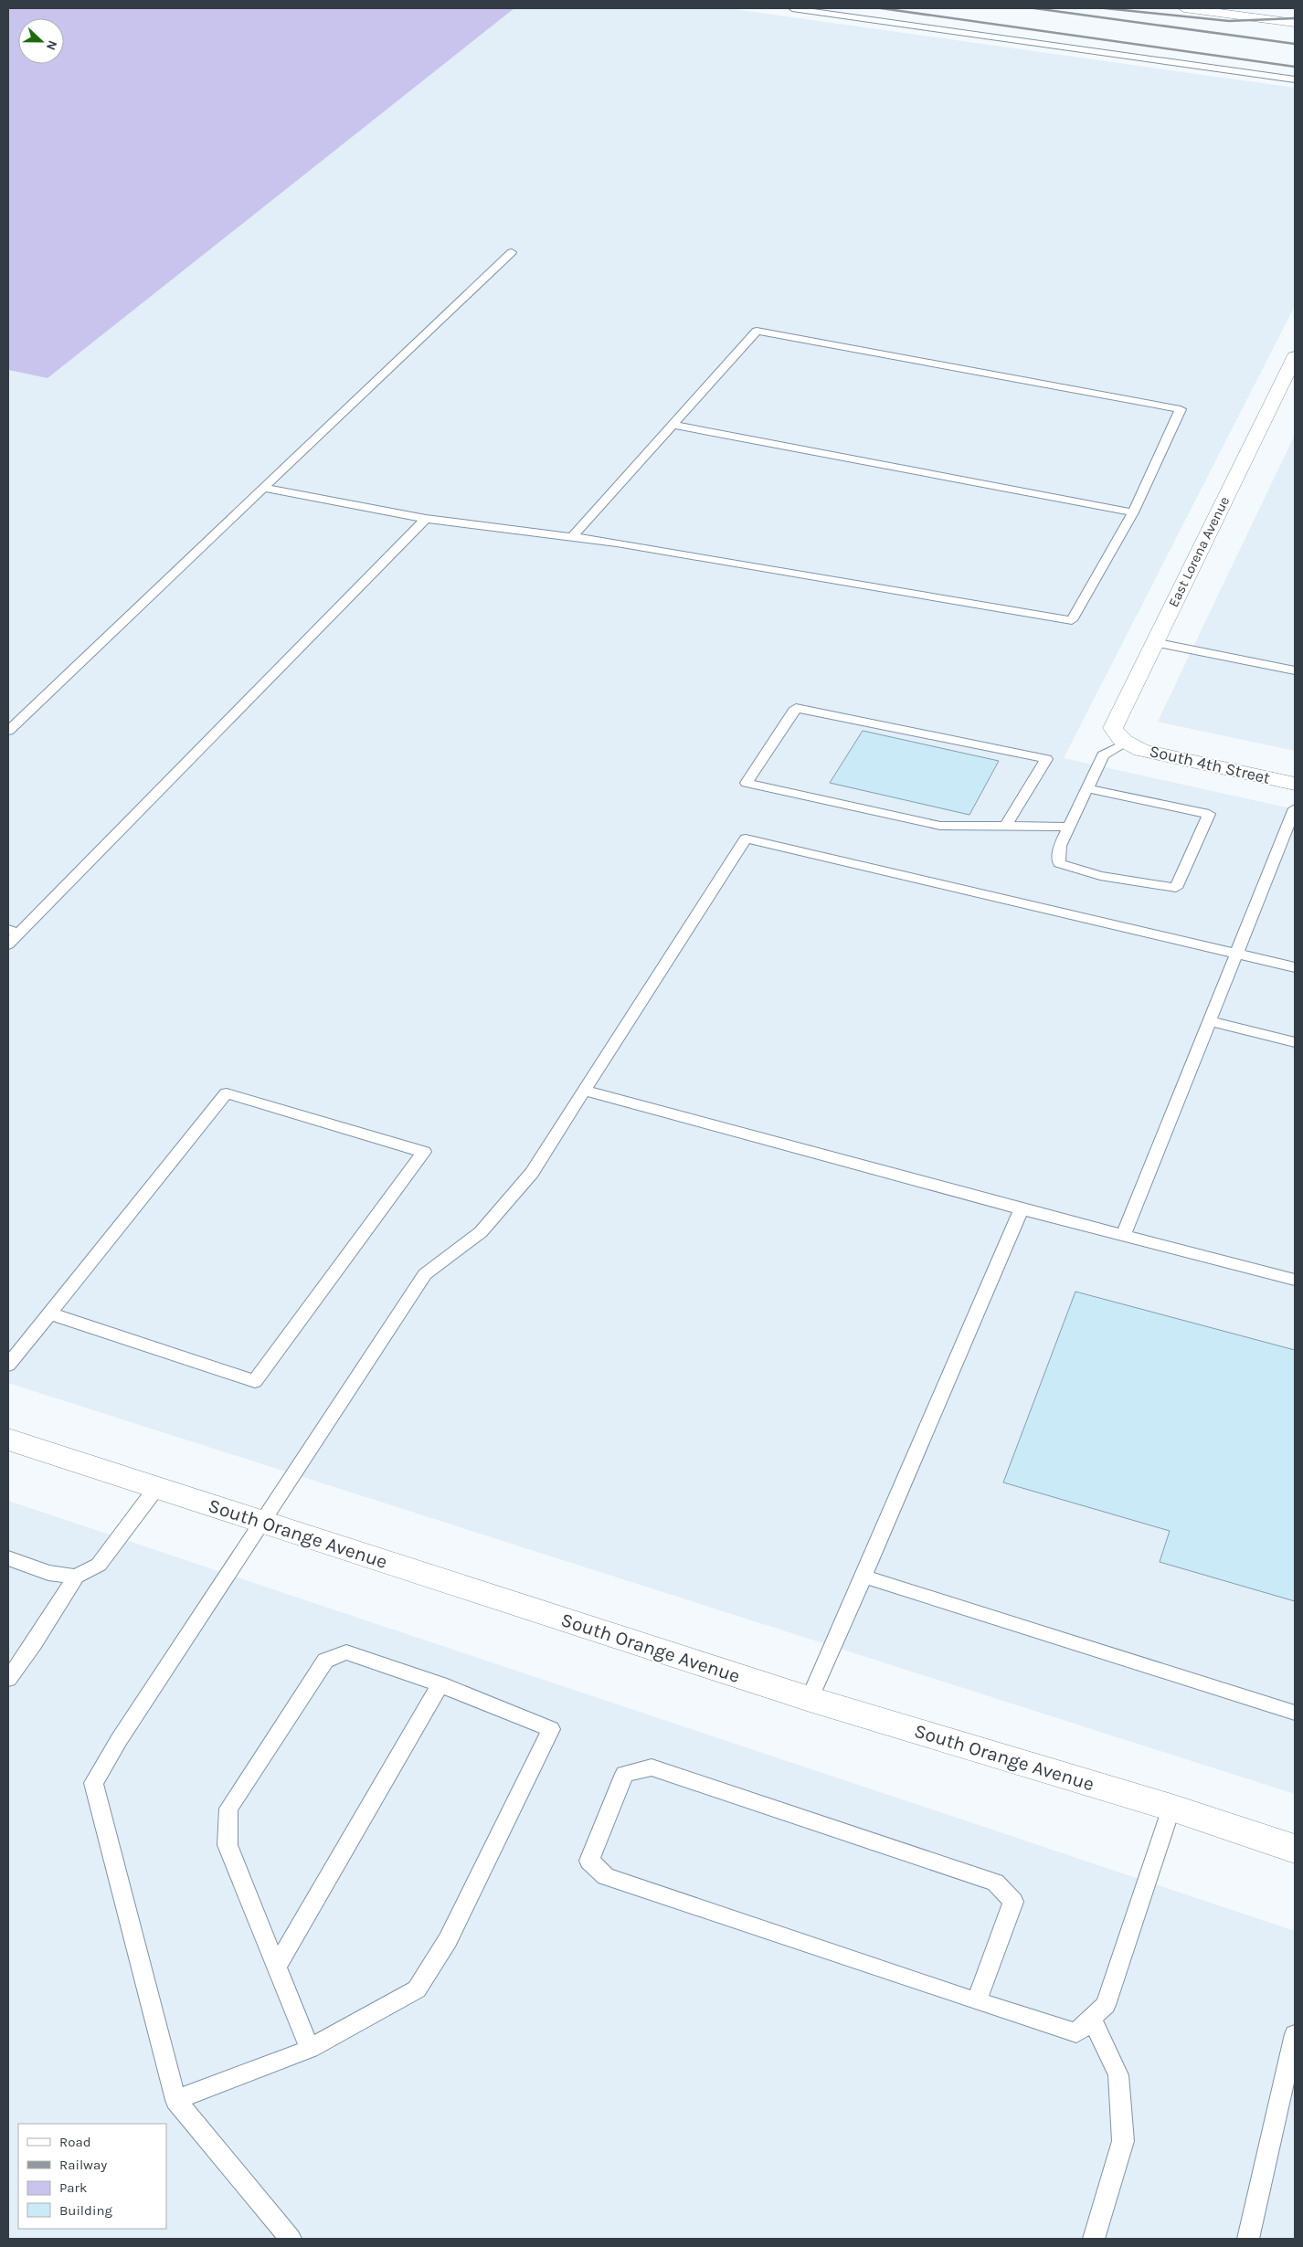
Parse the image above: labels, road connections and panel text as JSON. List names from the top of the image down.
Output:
{
  "streets": {
    "street": ["East Lorena Avenue", "South 4th Street", "South Orange Avenue"]
  },
  "crossings": [
    ["East Lorena Avenue", "South 4th Street"]
  ],
  "legend": [
    "Road",
    "Railway",
    "Park",
    "Building"
  ],
  "north": "right"
}
